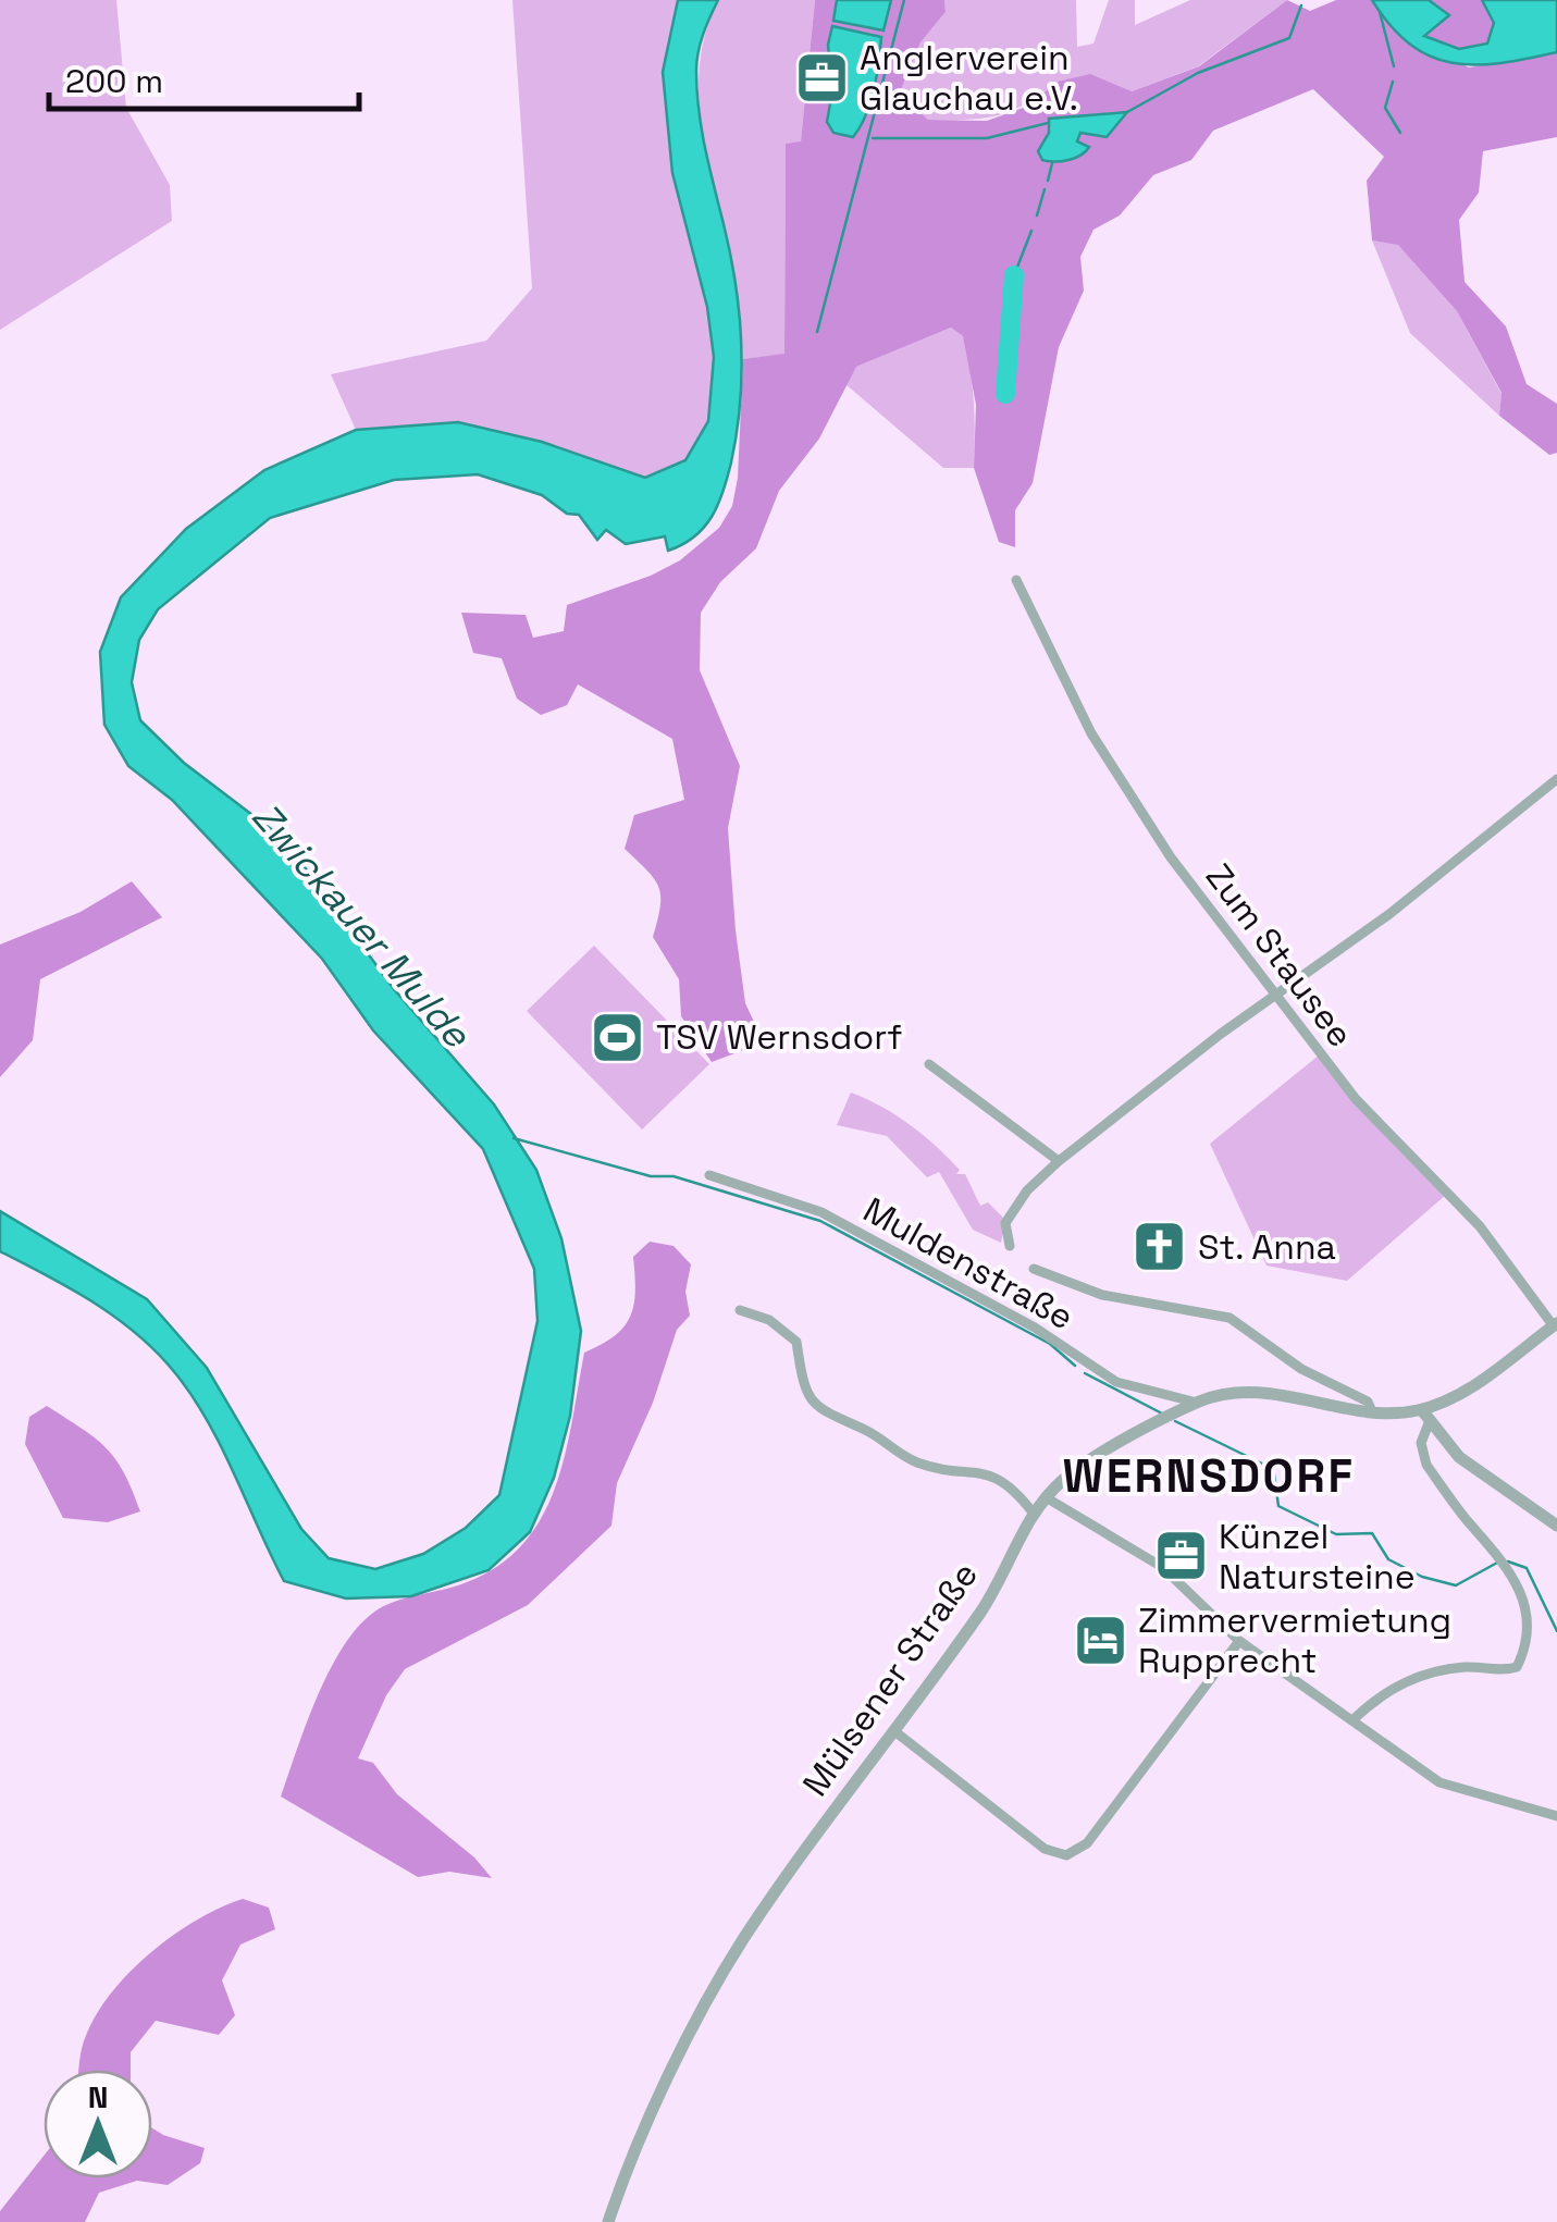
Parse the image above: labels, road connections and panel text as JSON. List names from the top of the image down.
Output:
{
  "streets": {
    "street": ["Zum Stausee", "Muldenstraße", "Mülsener Straße"]
  },
  "crossings": [
    ["Zum Stausee", "Mülsener Straße"],
    ["Muldenstraße", "Mülsener Straße"]
  ],
  "districts": ["WERNSDORF"],
  "water": ["Zwickauer Mulde"],
  "places": {
    "office": ["Anglerverein Glauchau e.V.", "Künzel Natursteine"],
    "sports": ["TSV Wernsdorf"],
    "church": ["St. Anna"],
    "hotel": ["Zimmervermietung Rupprecht"]
  },
  "scale_bar": "200 m",
  "north": "top"
}
